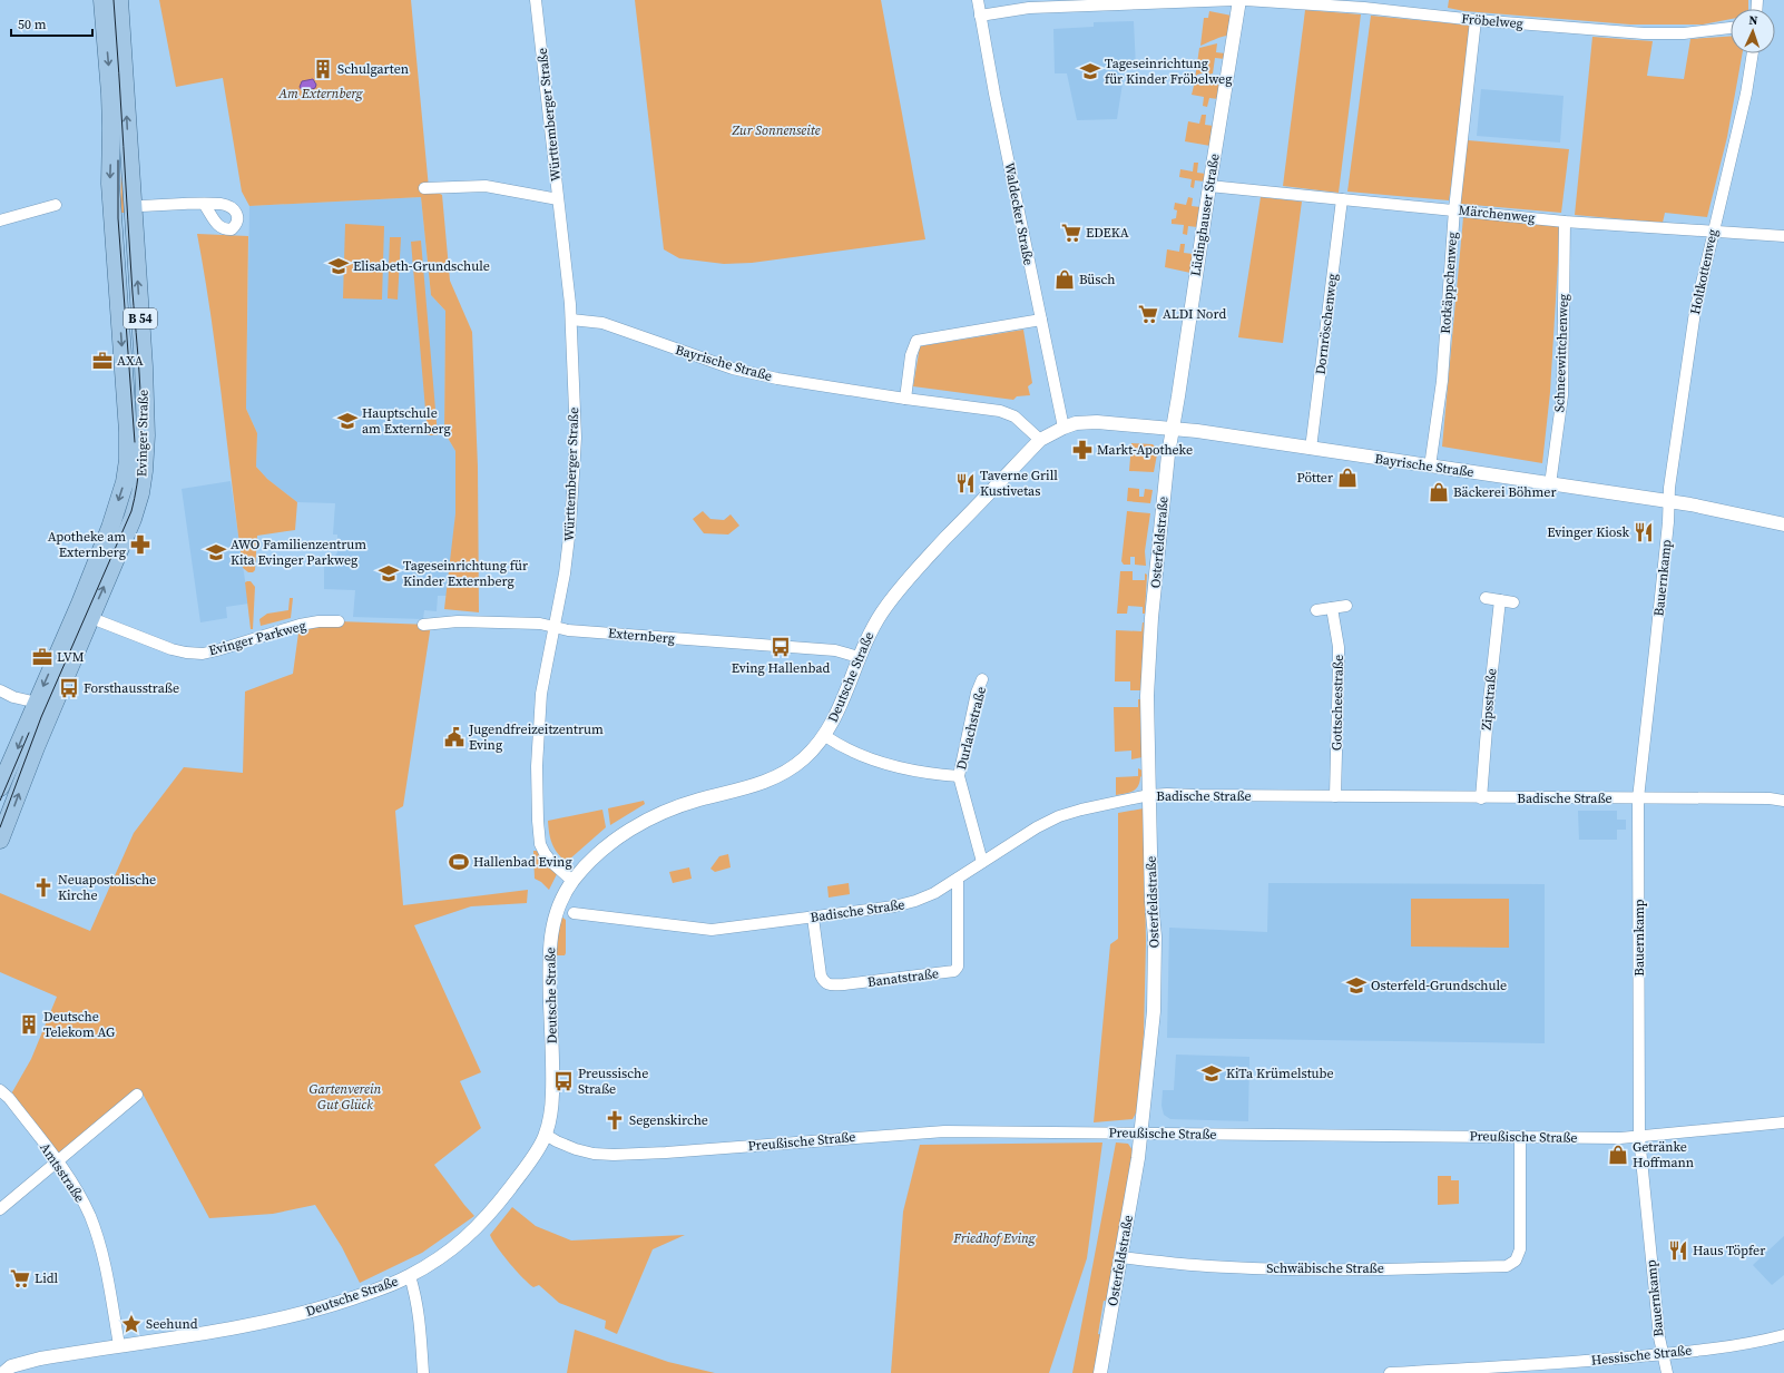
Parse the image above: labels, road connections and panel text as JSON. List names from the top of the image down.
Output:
{
  "streets": {
    "main road": ["B 54", "Evinger Straße"],
    "street": [
      "Fröbelweg",
      "Württemberger Straße",
      "Waldecker Straße",
      "Märchenweg",
      "Lüdinghauser Straße",
      "Holtkottenweg",
      "Rotkäppchenweg",
      "Dornröschenweg",
      "Schneewittchenweg",
      "Bayrische Straße",
      "Osterfeldstraße",
      "Bauernkamp",
      "Externberg",
      "Evinger Parkweg",
      "Deutsche Straße",
      "Zipsstraße",
      "Gottscheestraße",
      "Durlachstraße",
      "Badische Straße",
      "Banatstraße",
      "Preußische Straße",
      "Amtsstraße",
      "Schwäbische Straße",
      "Hessische Straße"
    ]
  },
  "crossings": [
    ["Fröbelweg", "Rotkäppchenweg"],
    ["Württemberger Straße", "Bayrische Straße"],
    ["Württemberger Straße", "Externberg"],
    ["Württemberger Straße", "Deutsche Straße"],
    ["Waldecker Straße", "Bayrische Straße"],
    ["Waldecker Straße", "Deutsche Straße"],
    ["Märchenweg", "Lüdinghauser Straße"],
    ["Märchenweg", "Holtkottenweg"],
    ["Märchenweg", "Rotkäppchenweg"],
    ["Märchenweg", "Dornröschenweg"],
    ["Märchenweg", "Schneewittchenweg"],
    ["Lüdinghauser Straße", "Bayrische Straße"],
    ["Lüdinghauser Straße", "Osterfeldstraße"],
    ["Holtkottenweg", "Bayrische Straße"],
    ["Holtkottenweg", "Bauernkamp"],
    ["Rotkäppchenweg", "Bayrische Straße"],
    ["Dornröschenweg", "Bayrische Straße"],
    ["Schneewittchenweg", "Bayrische Straße"],
    ["Bayrische Straße", "Osterfeldstraße"],
    ["Bayrische Straße", "Bauernkamp"],
    ["Bayrische Straße", "Deutsche Straße"],
    ["Evinger Straße", "Evinger Parkweg"],
    ["Osterfeldstraße", "Badische Straße"],
    ["Osterfeldstraße", "Preußische Straße"],
    ["Osterfeldstraße", "Schwäbische Straße"],
    ["Bauernkamp", "Badische Straße"],
    ["Bauernkamp", "Preußische Straße"],
    ["Bauernkamp", "Hessische Straße"],
    ["Externberg", "Deutsche Straße"],
    ["Deutsche Straße", "Durlachstraße"],
    ["Deutsche Straße", "Preußische Straße"],
    ["Deutsche Straße", "Amtsstraße"],
    ["Zipsstraße", "Badische Straße"],
    ["Gottscheestraße", "Badische Straße"],
    ["Durlachstraße", "Badische Straße"],
    ["Badische Straße", "Banatstraße"],
    ["Preußische Straße", "Schwäbische Straße"]
  ],
  "parks": [
    "Am Externberg",
    "Zur Sonnenseite",
    "Gartenverein Gut Glück",
    "Friedhof Eving"
  ],
  "places": {
    "building": ["Schulgarten", "Deutsche Telekom AG"],
    "school or university": [
      "Tageseinrichtung für Kinder Fröbelweg",
      "Elisabeth-Grundschule",
      "Hauptschule am Externberg",
      "AWO Familienzentrum Kita Evinger Parkweg",
      "Tageseinrichtung für Kinder Externberg",
      "Osterfeld-Grundschule",
      "KiTa Krümelstube"
    ],
    "supermarket": ["EDEKA", "ALDI Nord", "Lidl"],
    "shop": [
      "Büsch",
      "Pötter",
      "Bäckerei Böhmer",
      "Getränke Hoffmann"
    ],
    "office": ["AXA", "LVM"],
    "pharmacy": ["Markt-Apotheke", "Apotheke am Externberg"],
    "restaurant": ["Taverne Grill Kustivetas", "Evinger Kiosk", "Haus Töpfer"],
    "bus stop": ["Eving Hallenbad", "Forsthausstraße", "Preussische Straße"],
    "public building": ["Jugendfreizeitzentrum Eving"],
    "sports": ["Hallenbad Eving"],
    "church": ["Neuapostolische Kirche", "Segenskirche"],
    "place": ["Seehund"]
  },
  "scale_bar": "50 m",
  "north": "top"
}
